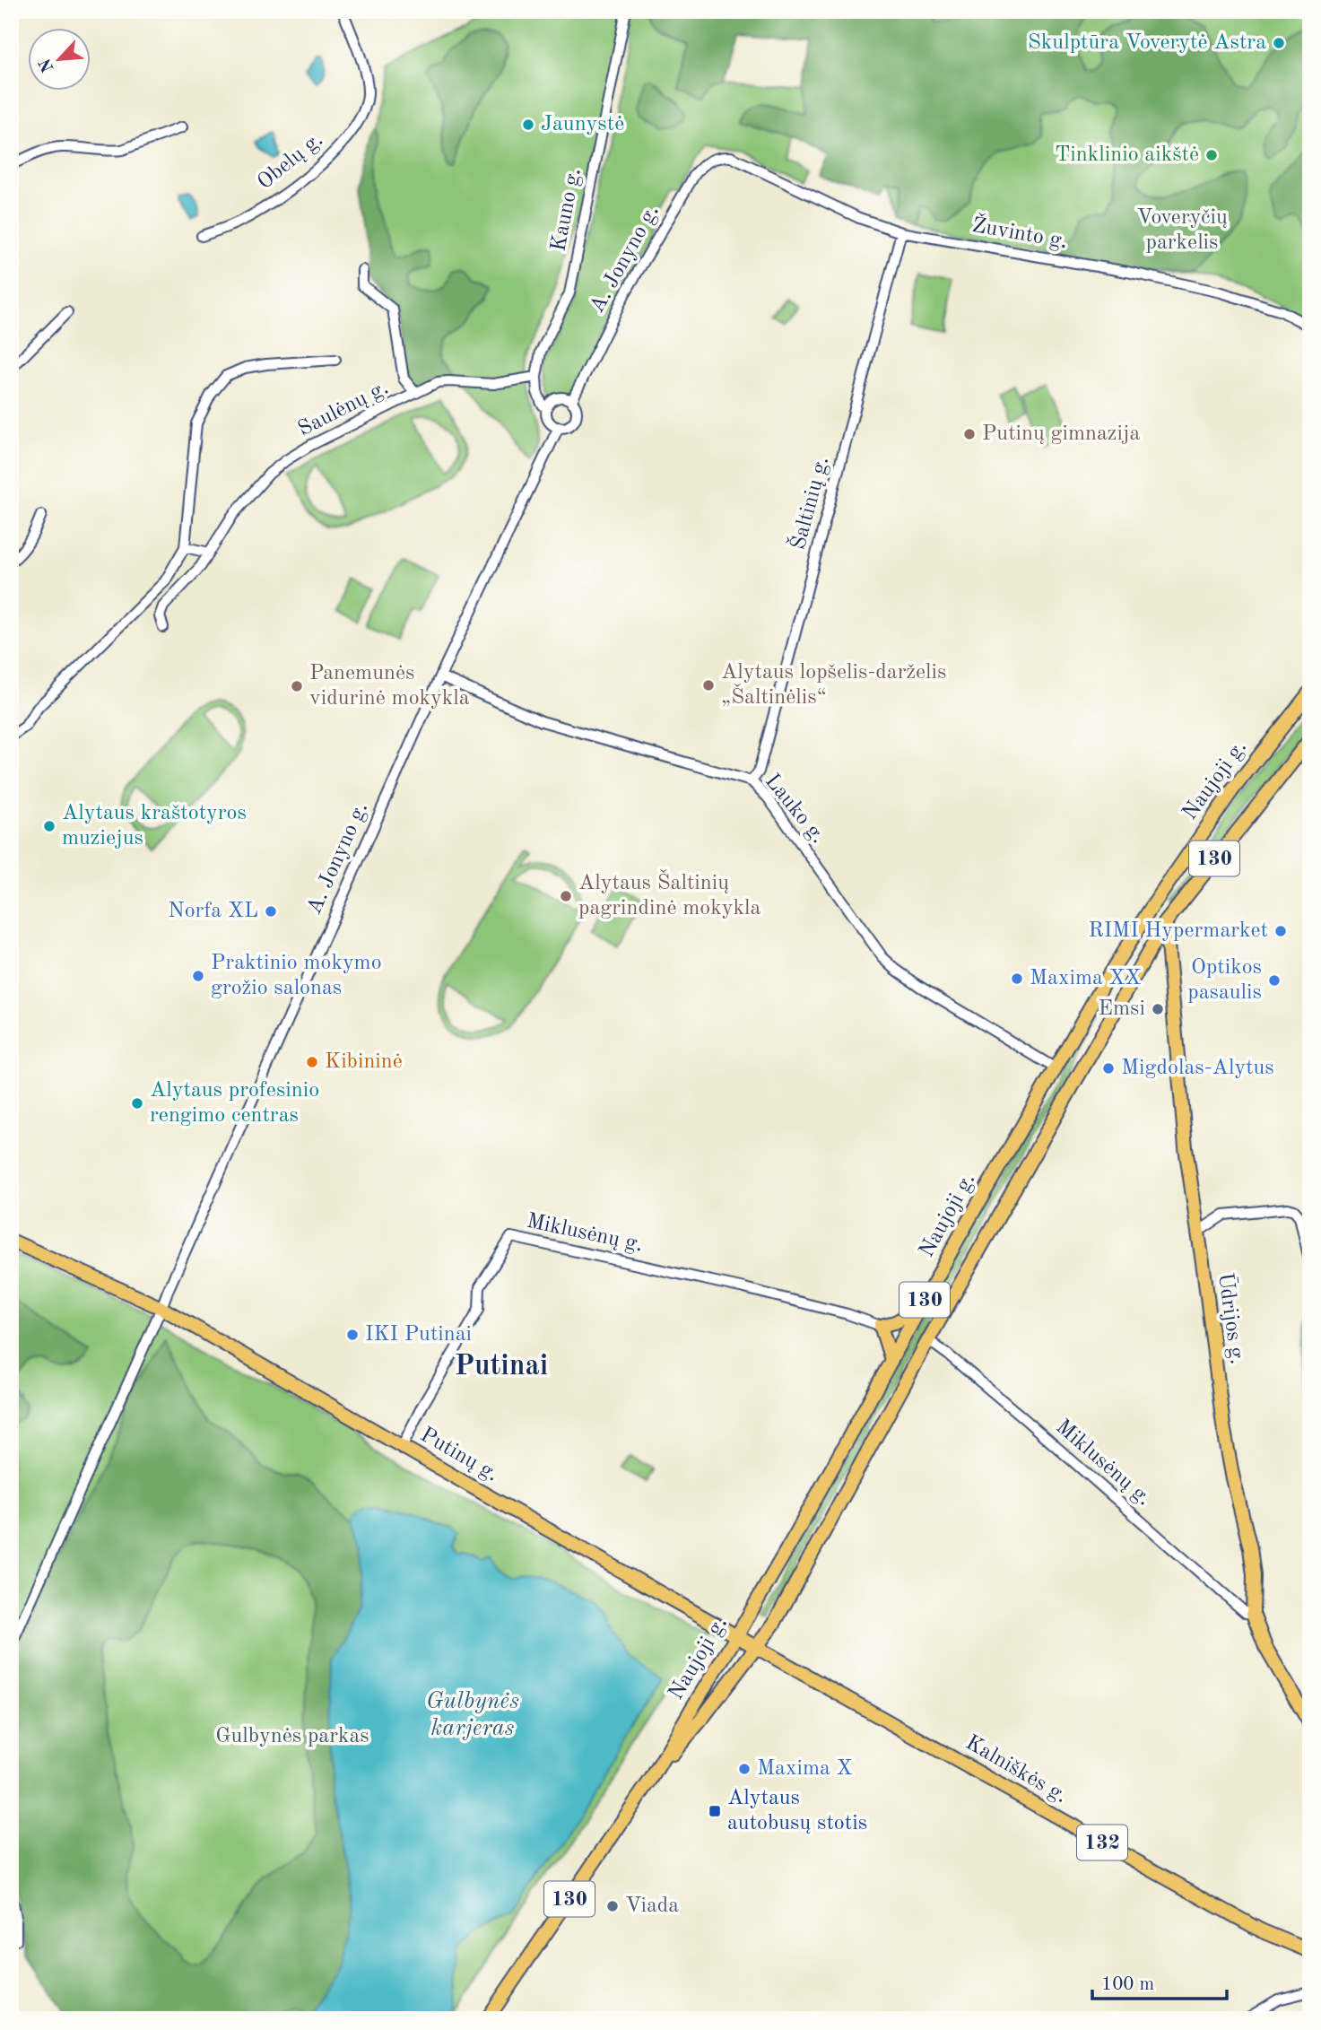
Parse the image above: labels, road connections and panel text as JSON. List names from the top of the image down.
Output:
{
  "streets": {
    "main road": [
      "Naujoji g.",
      "130",
      "Ūdrijos g.",
      "Putinų g.",
      "Kalniškės g.",
      "132"
    ],
    "street": [
      "Obelų g.",
      "Kauno g.",
      "Žuvinto g.",
      "A. Jonyno g.",
      "Saulėnų g.",
      "Šaltinių g.",
      "Lauko g.",
      "Miklusėnų g."
    ]
  },
  "crossings": [
    ["Kauno g.", "A. Jonyno g."],
    ["Kauno g.", "Saulėnų g."],
    ["Žuvinto g.", "A. Jonyno g."],
    ["Žuvinto g.", "Šaltinių g."],
    ["A. Jonyno g.", "Lauko g."],
    ["A. Jonyno g.", "Putinų g."],
    ["Šaltinių g.", "Lauko g."],
    ["Naujoji g.", "Lauko g."],
    ["Naujoji g.", "Miklusėnų g."],
    ["Naujoji g.", "Ūdrijos g."],
    ["Naujoji g.", "Putinų g."],
    ["Naujoji g.", "Kalniškės g."],
    ["Miklusėnų g.", "Ūdrijos g."],
    ["Miklusėnų g.", "Putinų g."],
    ["Putinų g.", "Kalniškės g."]
  ],
  "districts": ["Putinai"],
  "water": ["Gulbynės karjeras"],
  "parks": ["Voveryčių parkelis", "Gulbynės parkas"],
  "places": {
    "other": [
      "Skulptūra Voverytė Astra",
      "Jaunystė",
      "Tinklinio aikštė",
      "Putinų gimnazija",
      "Alytaus lopšelis-darželis „Šaltinėlis“",
      "Panemunės vidurinė mokykla",
      "Alytaus kraštotyros muziejus",
      "Alytaus Šaltinių pagrindinė mokykla",
      "Norfa XL",
      "RIMI Hypermarket",
      "Praktinio mokymo grožio salonas",
      "Maxima XX",
      "Optikos pasaulis",
      "Emsi",
      "Kibininė",
      "Migdolas-Alytus",
      "Alytaus profesinio rengimo centras",
      "IKI Putinai",
      "Maxima X",
      "Viada"
    ],
    "transit": ["Alytaus autobusų stotis"]
  },
  "scale_bar": "100 m",
  "north": "bottom left"
}
